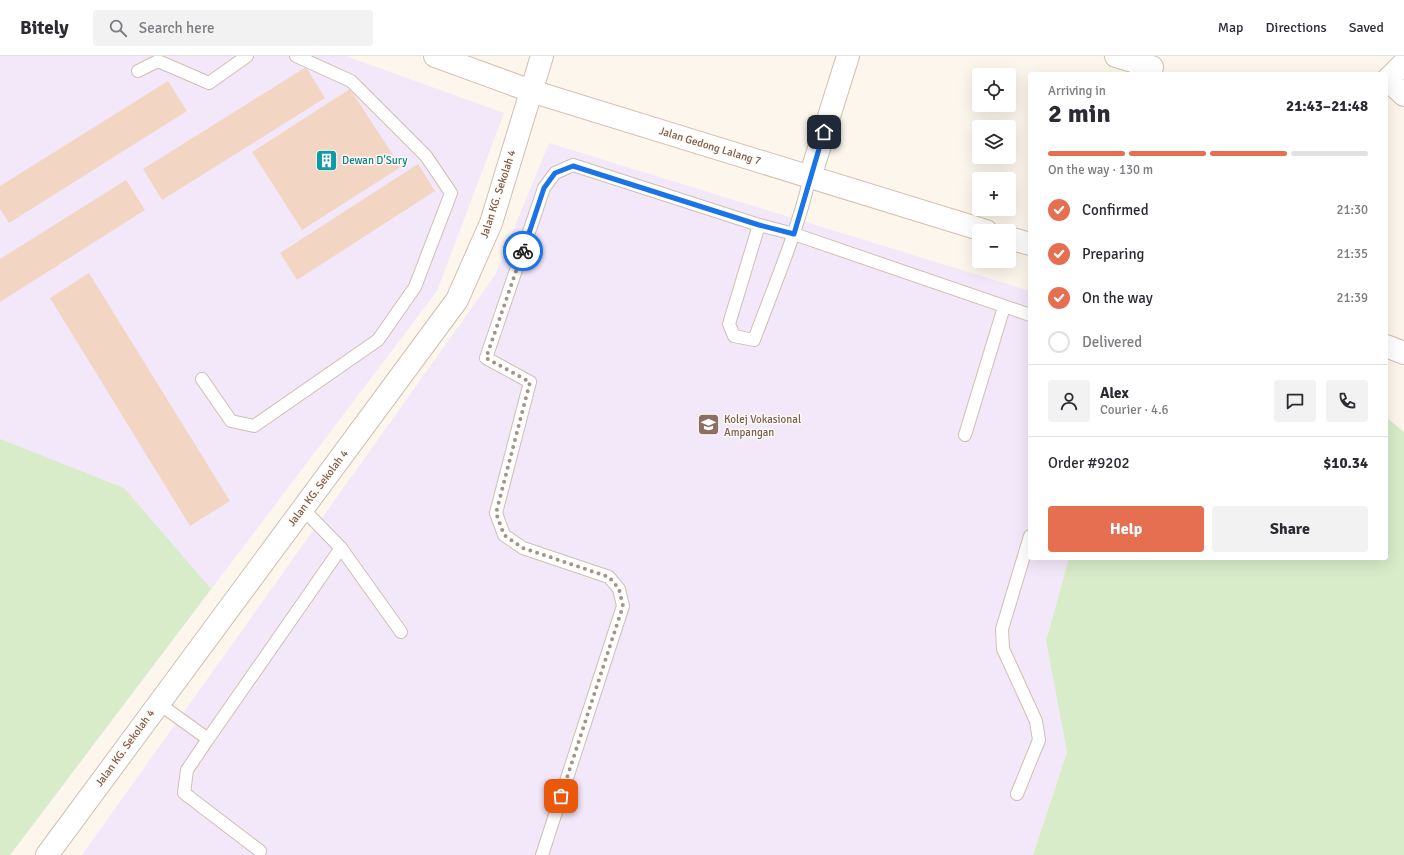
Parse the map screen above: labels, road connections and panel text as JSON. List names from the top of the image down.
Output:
{
  "streets": {
    "street": ["Jalan Gedong Lalang 7", "Jalan KG. Sekolah 4"]
  },
  "crossings": [
    ["Jalan Gedong Lalang 7", "Jalan KG. Sekolah 4"]
  ],
  "places": {
    "building": ["Dewan D'Sury"],
    "school or university": ["Kolej Vokasional Ampangan"]
  },
  "page": {
    "header": "Bitely",
    "search": "Search here",
    "nav": ["Map", "Directions", "Saved"],
    "map_buttons": ["+", "−"],
    "heading": ["2 min", "Arriving in", "21:43–21:48"],
    "panel": [
      "Alex",
      "Courier · 4.6",
      "Order #9202",
      "$10.34"
    ],
    "bar": "On the way · 130 m",
    "list": [
      ["Confirmed", "21:30"],
      ["Preparing", "21:35"],
      ["On the way", "21:39"],
      "Delivered"
    ],
    "buttons": ["Help", "Share"]
  }
}
